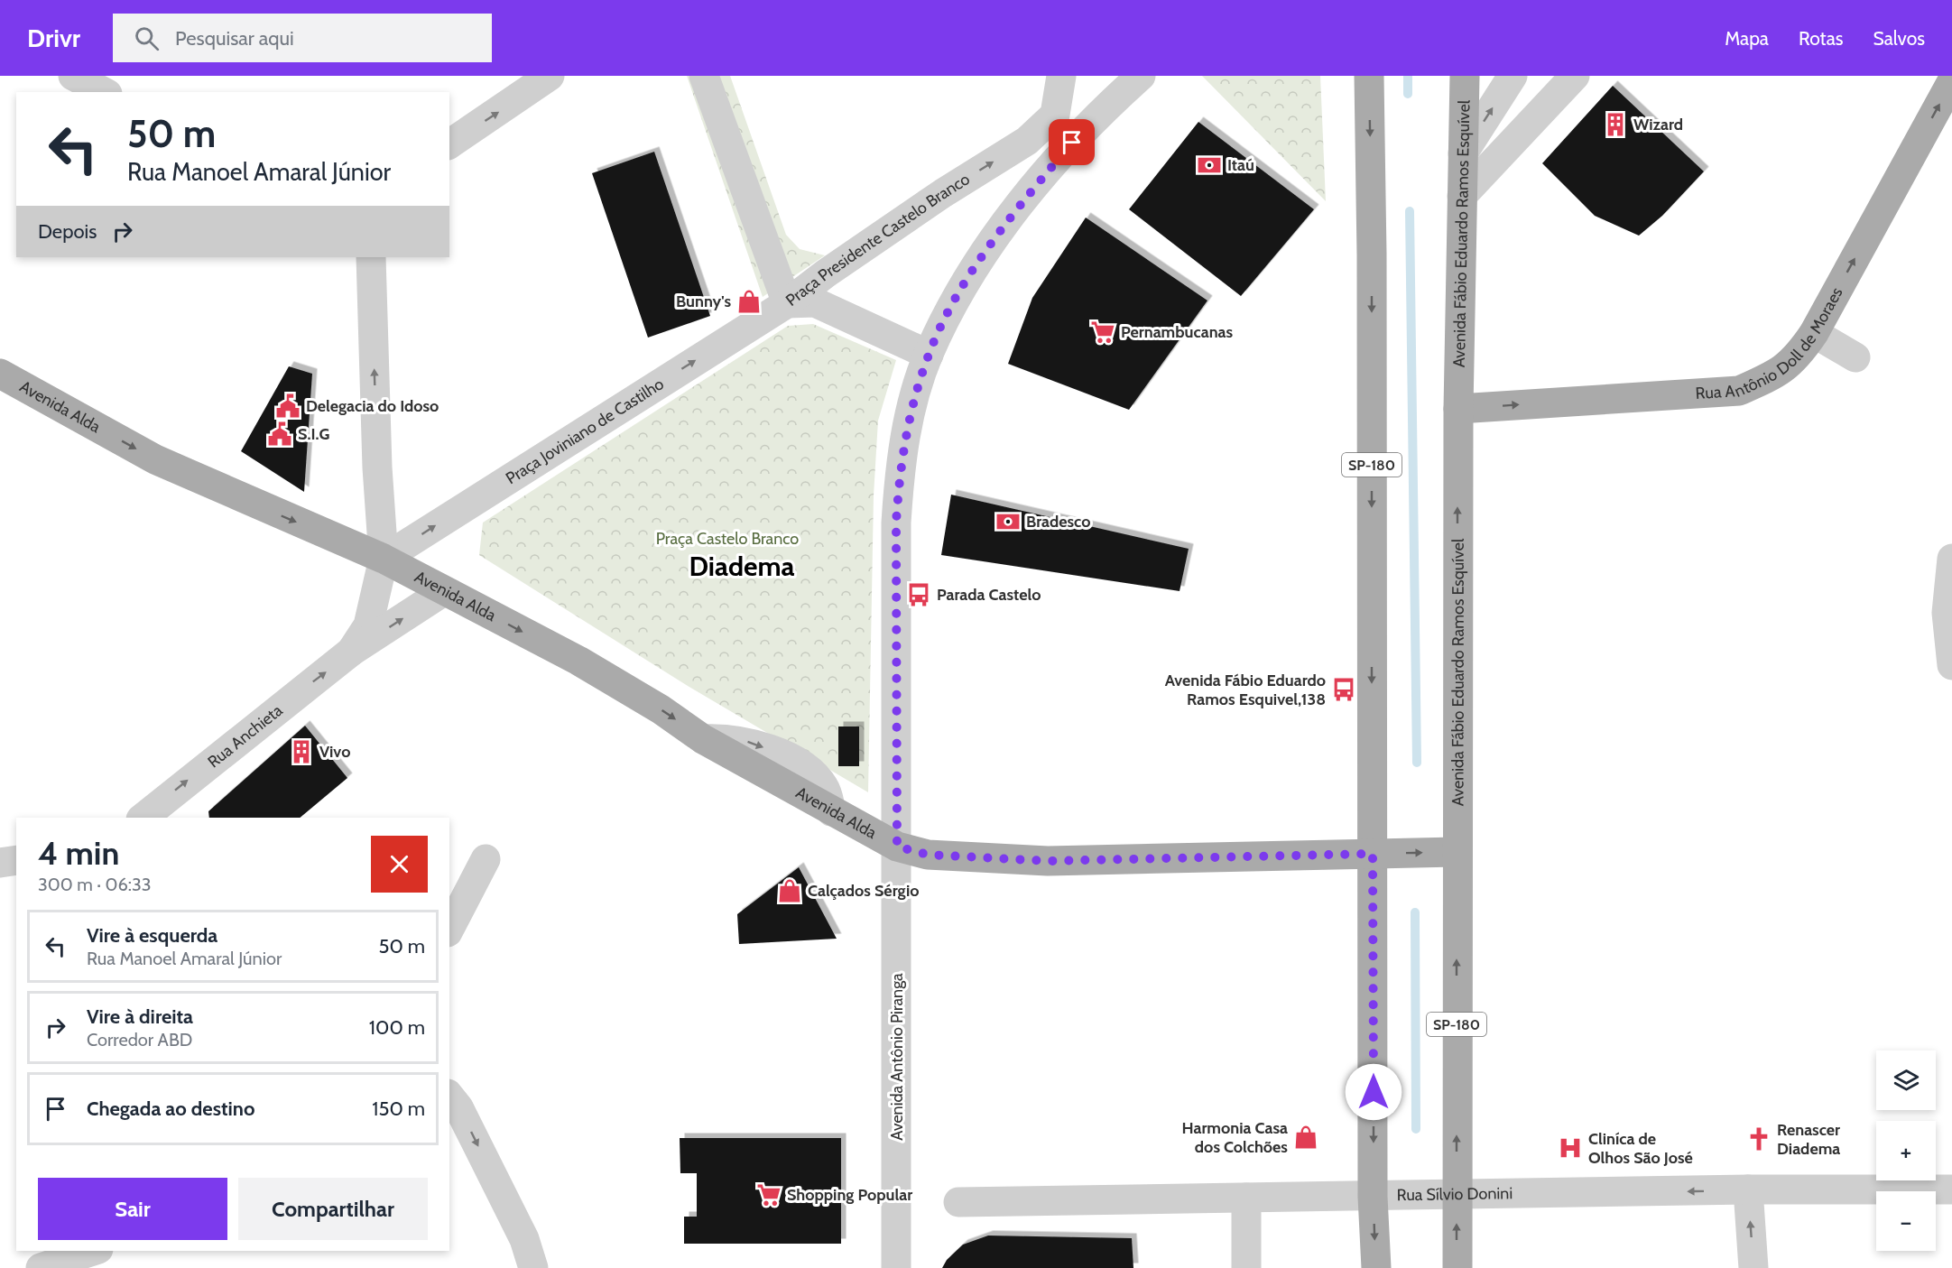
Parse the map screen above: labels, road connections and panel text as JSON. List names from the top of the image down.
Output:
{
  "streets": {
    "main road": [
      "Avenida Fábio Eduardo Ramos Esquível",
      "Rua Antônio Doll de Moraes",
      "Avenida Alda",
      "SP-180"
    ],
    "street": [
      "Praça Presidente Castelo Branco",
      "Praça Joviniano de Castilho",
      "Rua Anchieta",
      "Avenida Antônio Piranga",
      "Rua Sílvio Donini"
    ]
  },
  "crossings": [
    ["Avenida Fábio Eduardo Ramos Esquível", "Rua Antônio Doll de Moraes"],
    ["Avenida Fábio Eduardo Ramos Esquível", "Avenida Alda"],
    ["Avenida Fábio Eduardo Ramos Esquível", "Rua Sílvio Donini"],
    ["Praça Presidente Castelo Branco", "Praça Joviniano de Castilho"],
    ["Avenida Alda", "Praça Joviniano de Castilho"],
    ["Avenida Alda", "SP-180"],
    ["Avenida Alda", "Rua Anchieta"],
    ["Avenida Alda", "Avenida Antônio Piranga"],
    ["Praça Joviniano de Castilho", "Rua Anchieta"],
    ["SP-180", "Rua Sílvio Donini"]
  ],
  "one_way": [
    "Praça Presidente Castelo Branco",
    "Rua Antônio Doll de Moraes",
    "Avenida Alda",
    "Praça Joviniano de Castilho",
    "Rua Anchieta"
  ],
  "districts": ["Diadema"],
  "parks": ["Praça Castelo Branco"],
  "places": {
    "building": ["Wizard", "Vivo"],
    "bank": ["Itaú", "Bradesco"],
    "shop": ["Bunny's", "Calçados Sérgio", "Harmonia Casa dos Colchões"],
    "supermarket": ["Pernambucanas", "Shopping Popular"],
    "public building": ["Delegacia do Idoso", "S.I.G"],
    "bus stop": ["Parada Castelo", "Avenida Fábio Eduardo Ramos Esquivel,138"],
    "church": ["Renascer Diadema"],
    "hospital": ["Cliníca de Olhos São José"]
  },
  "page": {
    "header": "Drivr",
    "search": "Pesquisar aqui",
    "nav": ["Mapa", "Rotas", "Salvos"],
    "turn": ["50 m", "Rua Manoel Amaral Júnior"],
    "then": "Depois",
    "heading": ["4 min", "300 m · 06:33"],
    "list": [
      {
        "name": "Vire à esquerda",
        "note": "Rua Manoel Amaral Júnior",
        "value": "50 m"
      },
      {
        "name": "Vire à direita",
        "note": "Corredor ABD",
        "value": "100 m"
      },
      {
        "name": "Chegada ao destino",
        "value": "150 m"
      }
    ],
    "map_buttons": ["+", "−"],
    "buttons": ["Sair", "Compartilhar"]
  }
}
